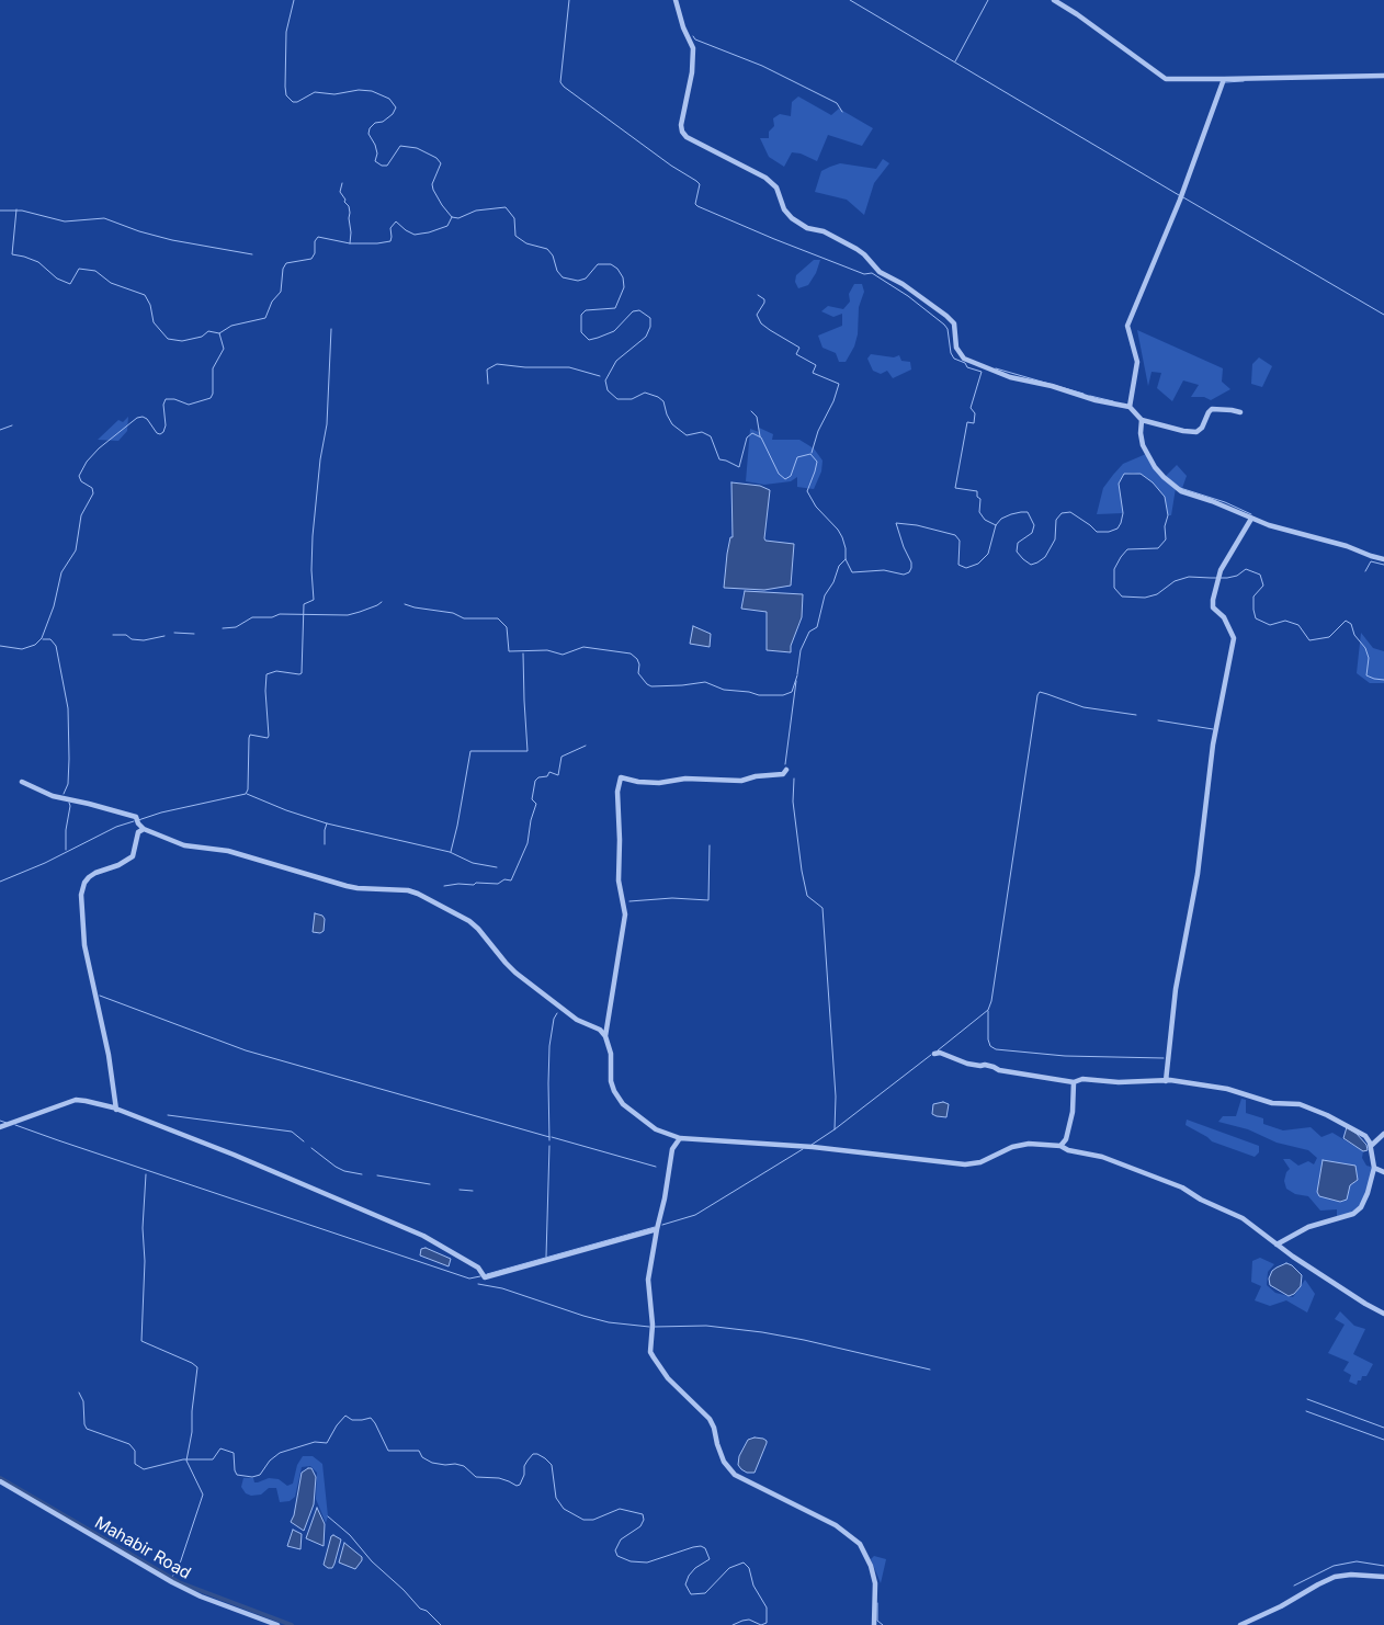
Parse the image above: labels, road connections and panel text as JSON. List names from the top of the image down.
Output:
{
  "streets": {
    "street": ["Mahabir Road"]
  }
}
